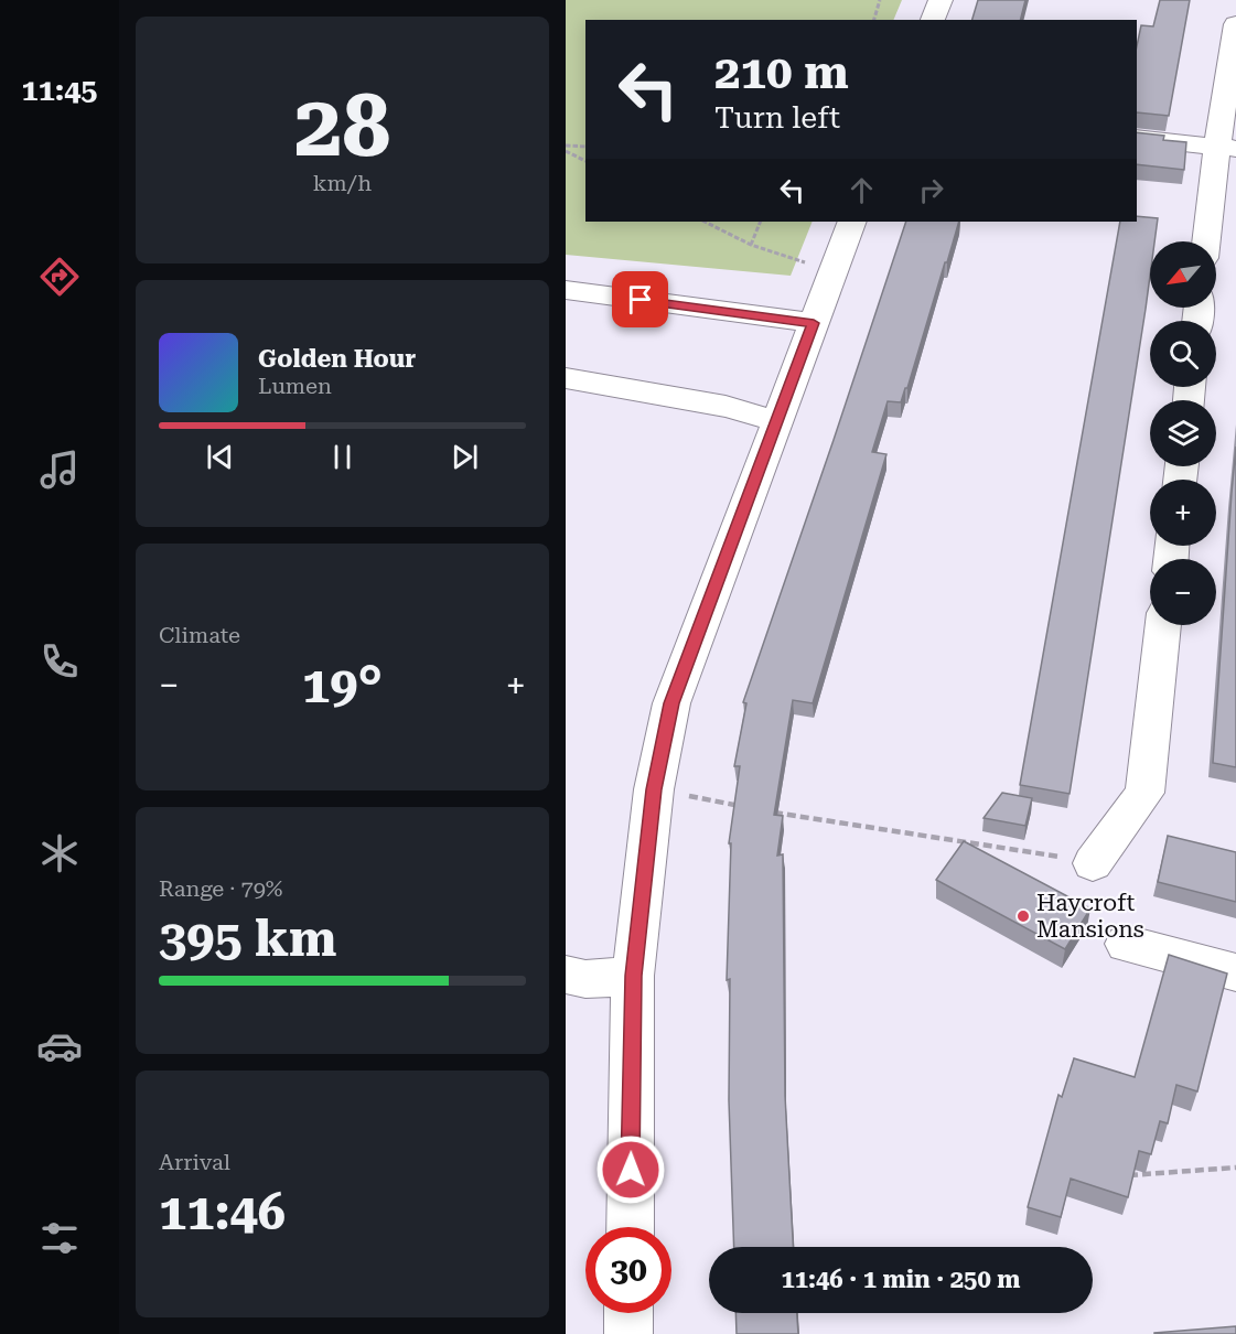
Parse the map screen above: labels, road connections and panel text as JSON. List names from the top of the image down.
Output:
{
  "places": ["Haycroft Mansions"],
  "north": "bottom left",
  "page": {
    "tabs": "11:45",
    "tile": [
      ["28", "km/h"],
      "Climate",
      ["Range · 79%", "395 km"],
      ["Arrival", "11:46"]
    ],
    "turn": ["210 m", "Turn left"],
    "map_buttons": ["+", "−"],
    "song": ["Golden Hour", "Lumen"],
    "heat": ["−", "19°", "+"],
    "limit": "30",
    "trip": "11:46 · 1 min · 250 m"
  }
}
